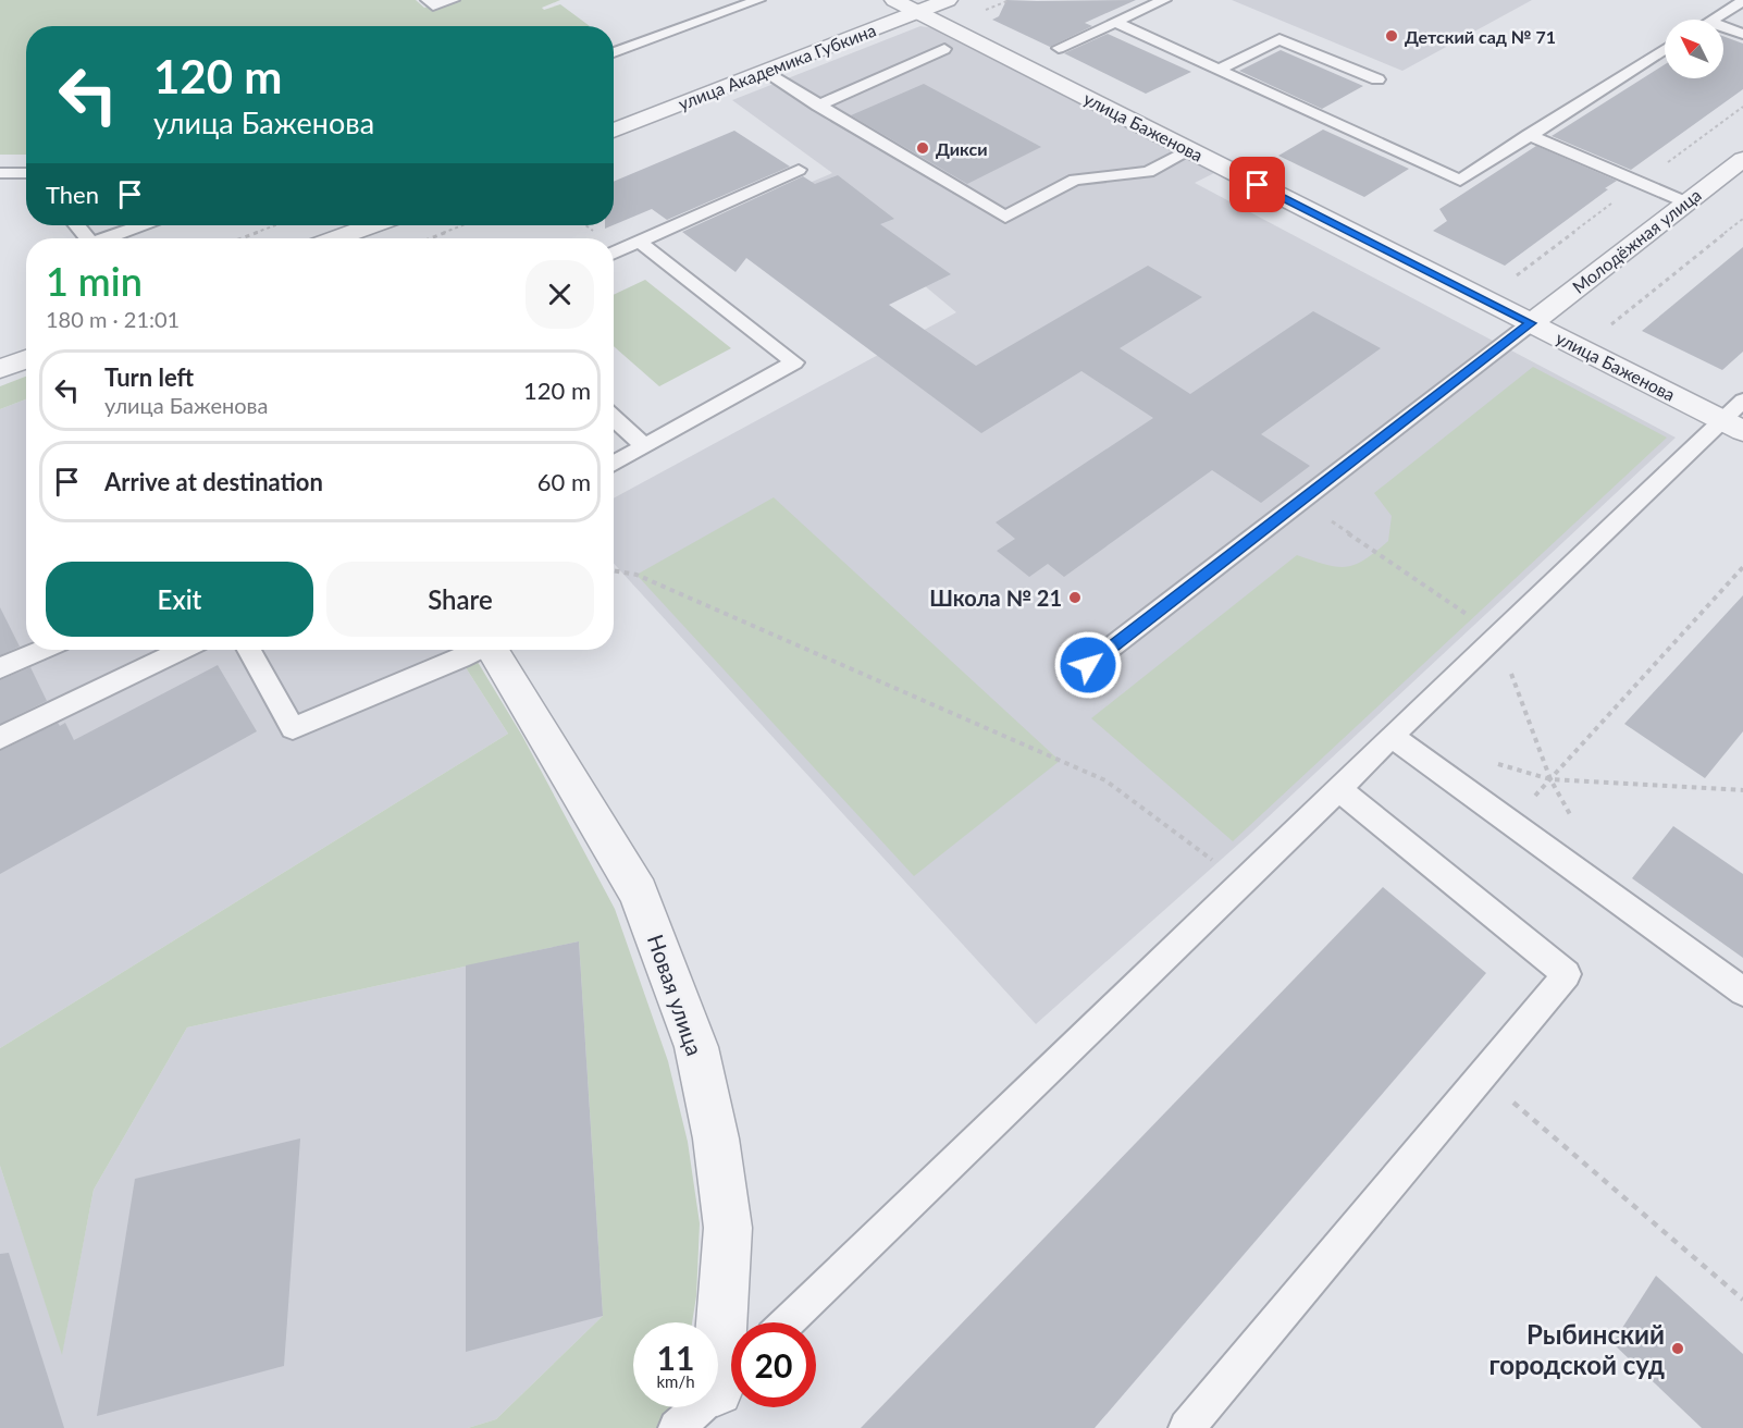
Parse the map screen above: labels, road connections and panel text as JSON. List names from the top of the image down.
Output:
{
  "streets": {
    "street": [
      "улица Академика Губкина",
      "улица Баженова",
      "Молодёжная улица",
      "Новая улица"
    ]
  },
  "crossings": [
    ["улица Академика Губкина", "улица Баженова"],
    ["улица Баженова", "Молодёжная улица"]
  ],
  "places": [
    "Детский сад № 71",
    "Дикси",
    "Школа № 21",
    "Рыбинский городской суд"
  ],
  "north": "top left",
  "page": {
    "turn": ["120 m", "улица Баженова"],
    "then": "Then",
    "heading": ["1 min", "180 m · 21:01"],
    "list": [
      {
        "name": "Turn left",
        "note": "улица Баженова",
        "value": "120 m"
      },
      {
        "name": "Arrive at destination",
        "value": "60 m"
      }
    ],
    "buttons": ["Exit", "Share"],
    "speed": "11 km/h",
    "limit": "20"
  }
}
